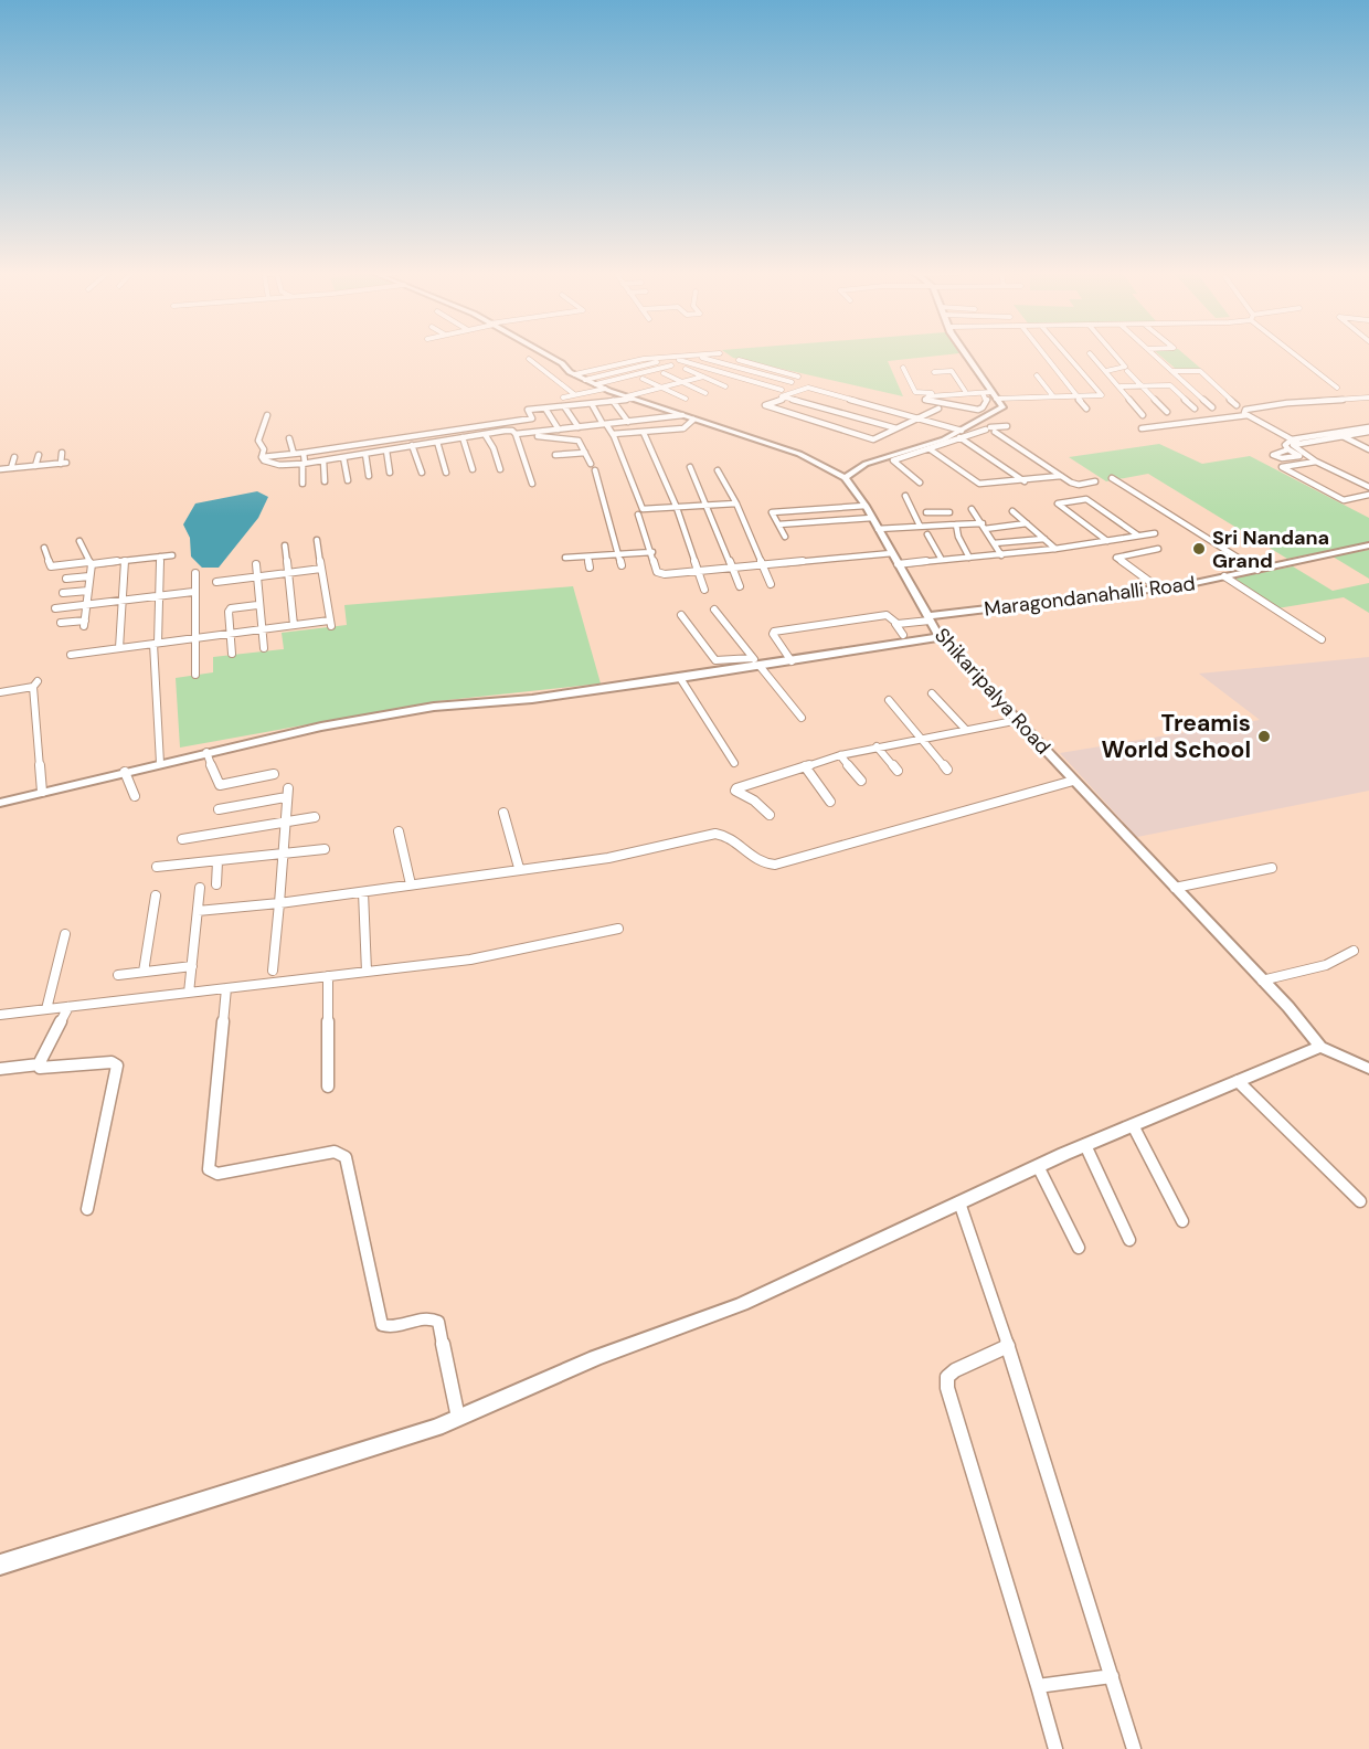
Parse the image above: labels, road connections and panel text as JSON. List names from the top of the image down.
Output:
{
  "streets": {
    "street": ["Maragondanahalli Road", "Shikaripalya Road"]
  },
  "crossings": [
    ["Maragondanahalli Road", "Shikaripalya Road"]
  ],
  "places": ["Sri Nandana Grand", "Treamis World School"]
}
